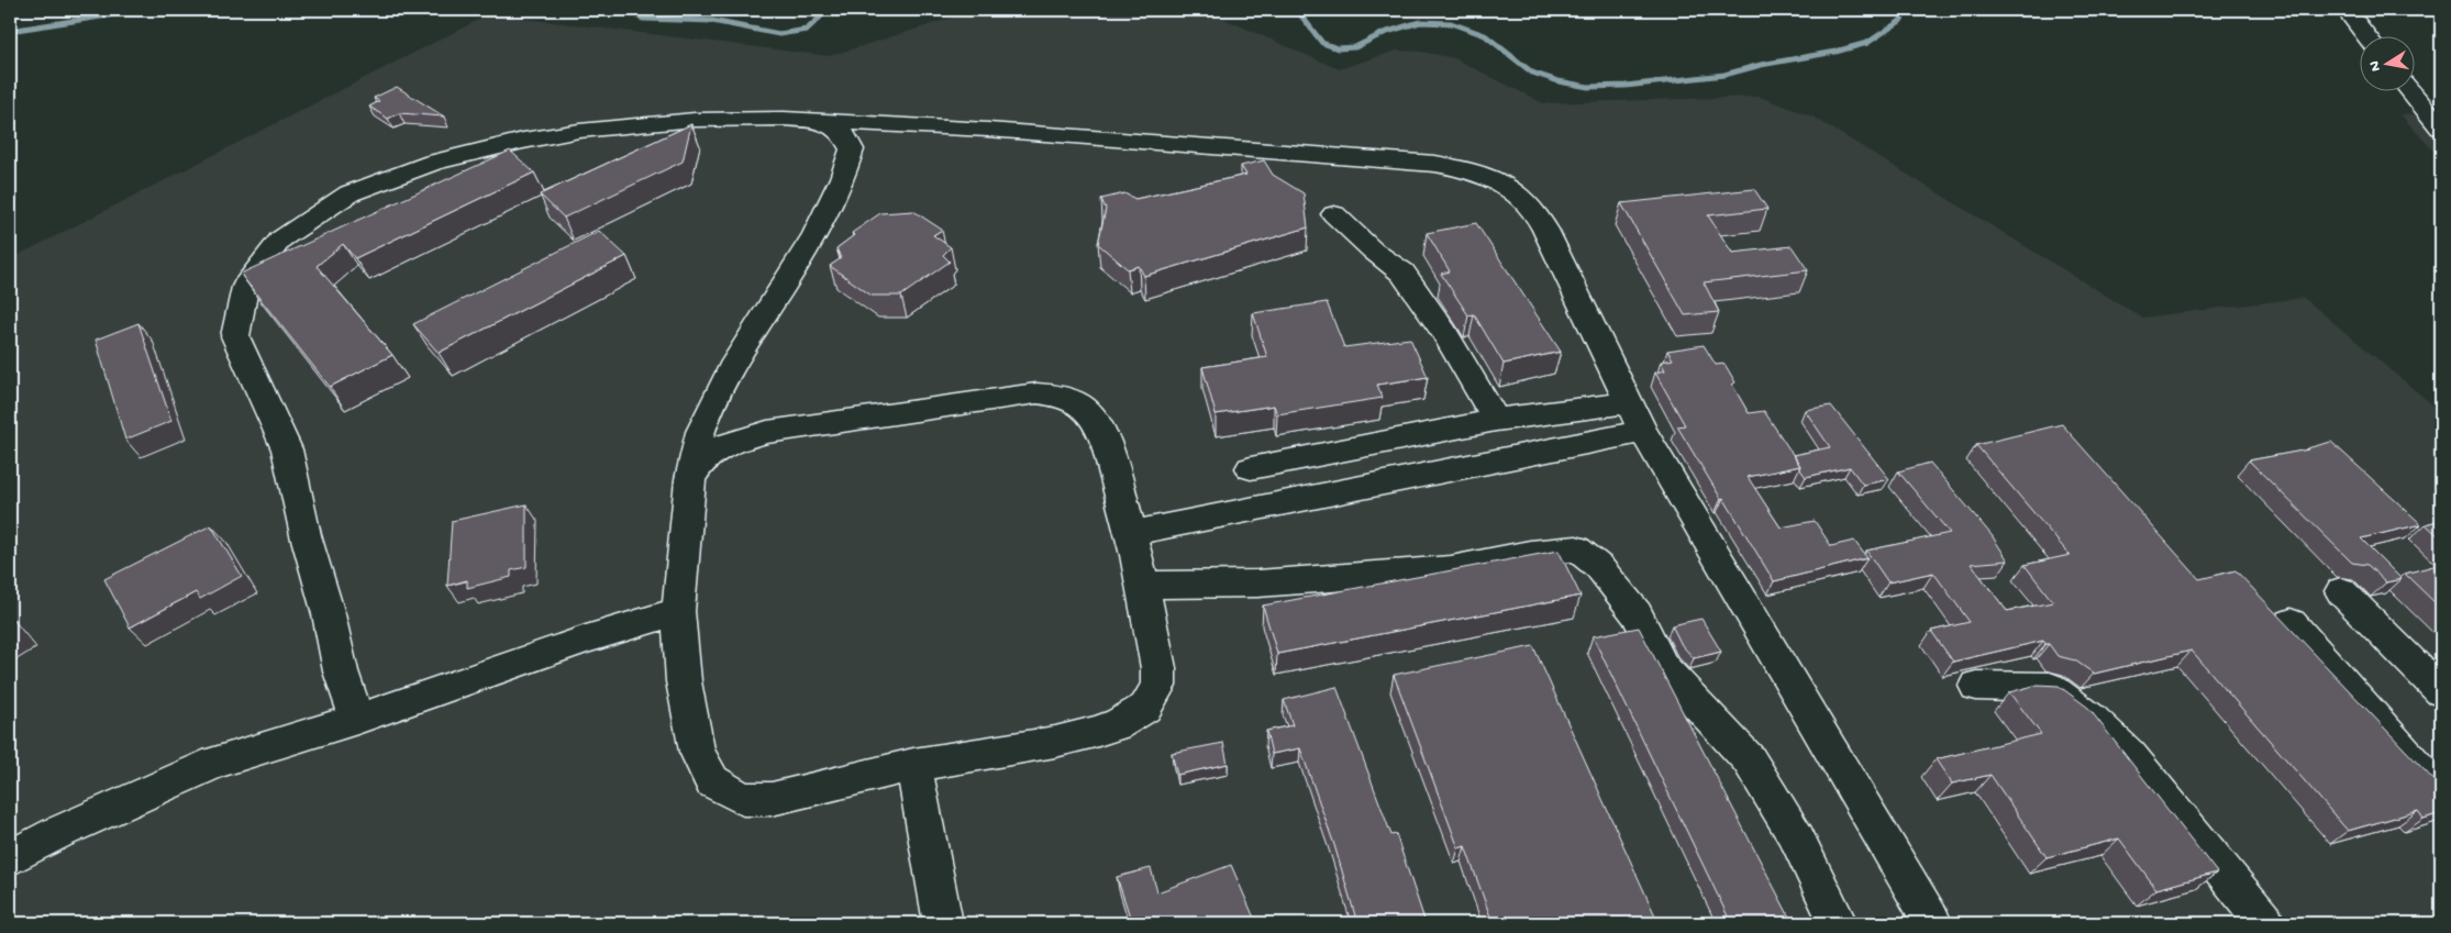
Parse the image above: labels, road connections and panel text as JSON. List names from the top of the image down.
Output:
{
  "north": "left"
}
